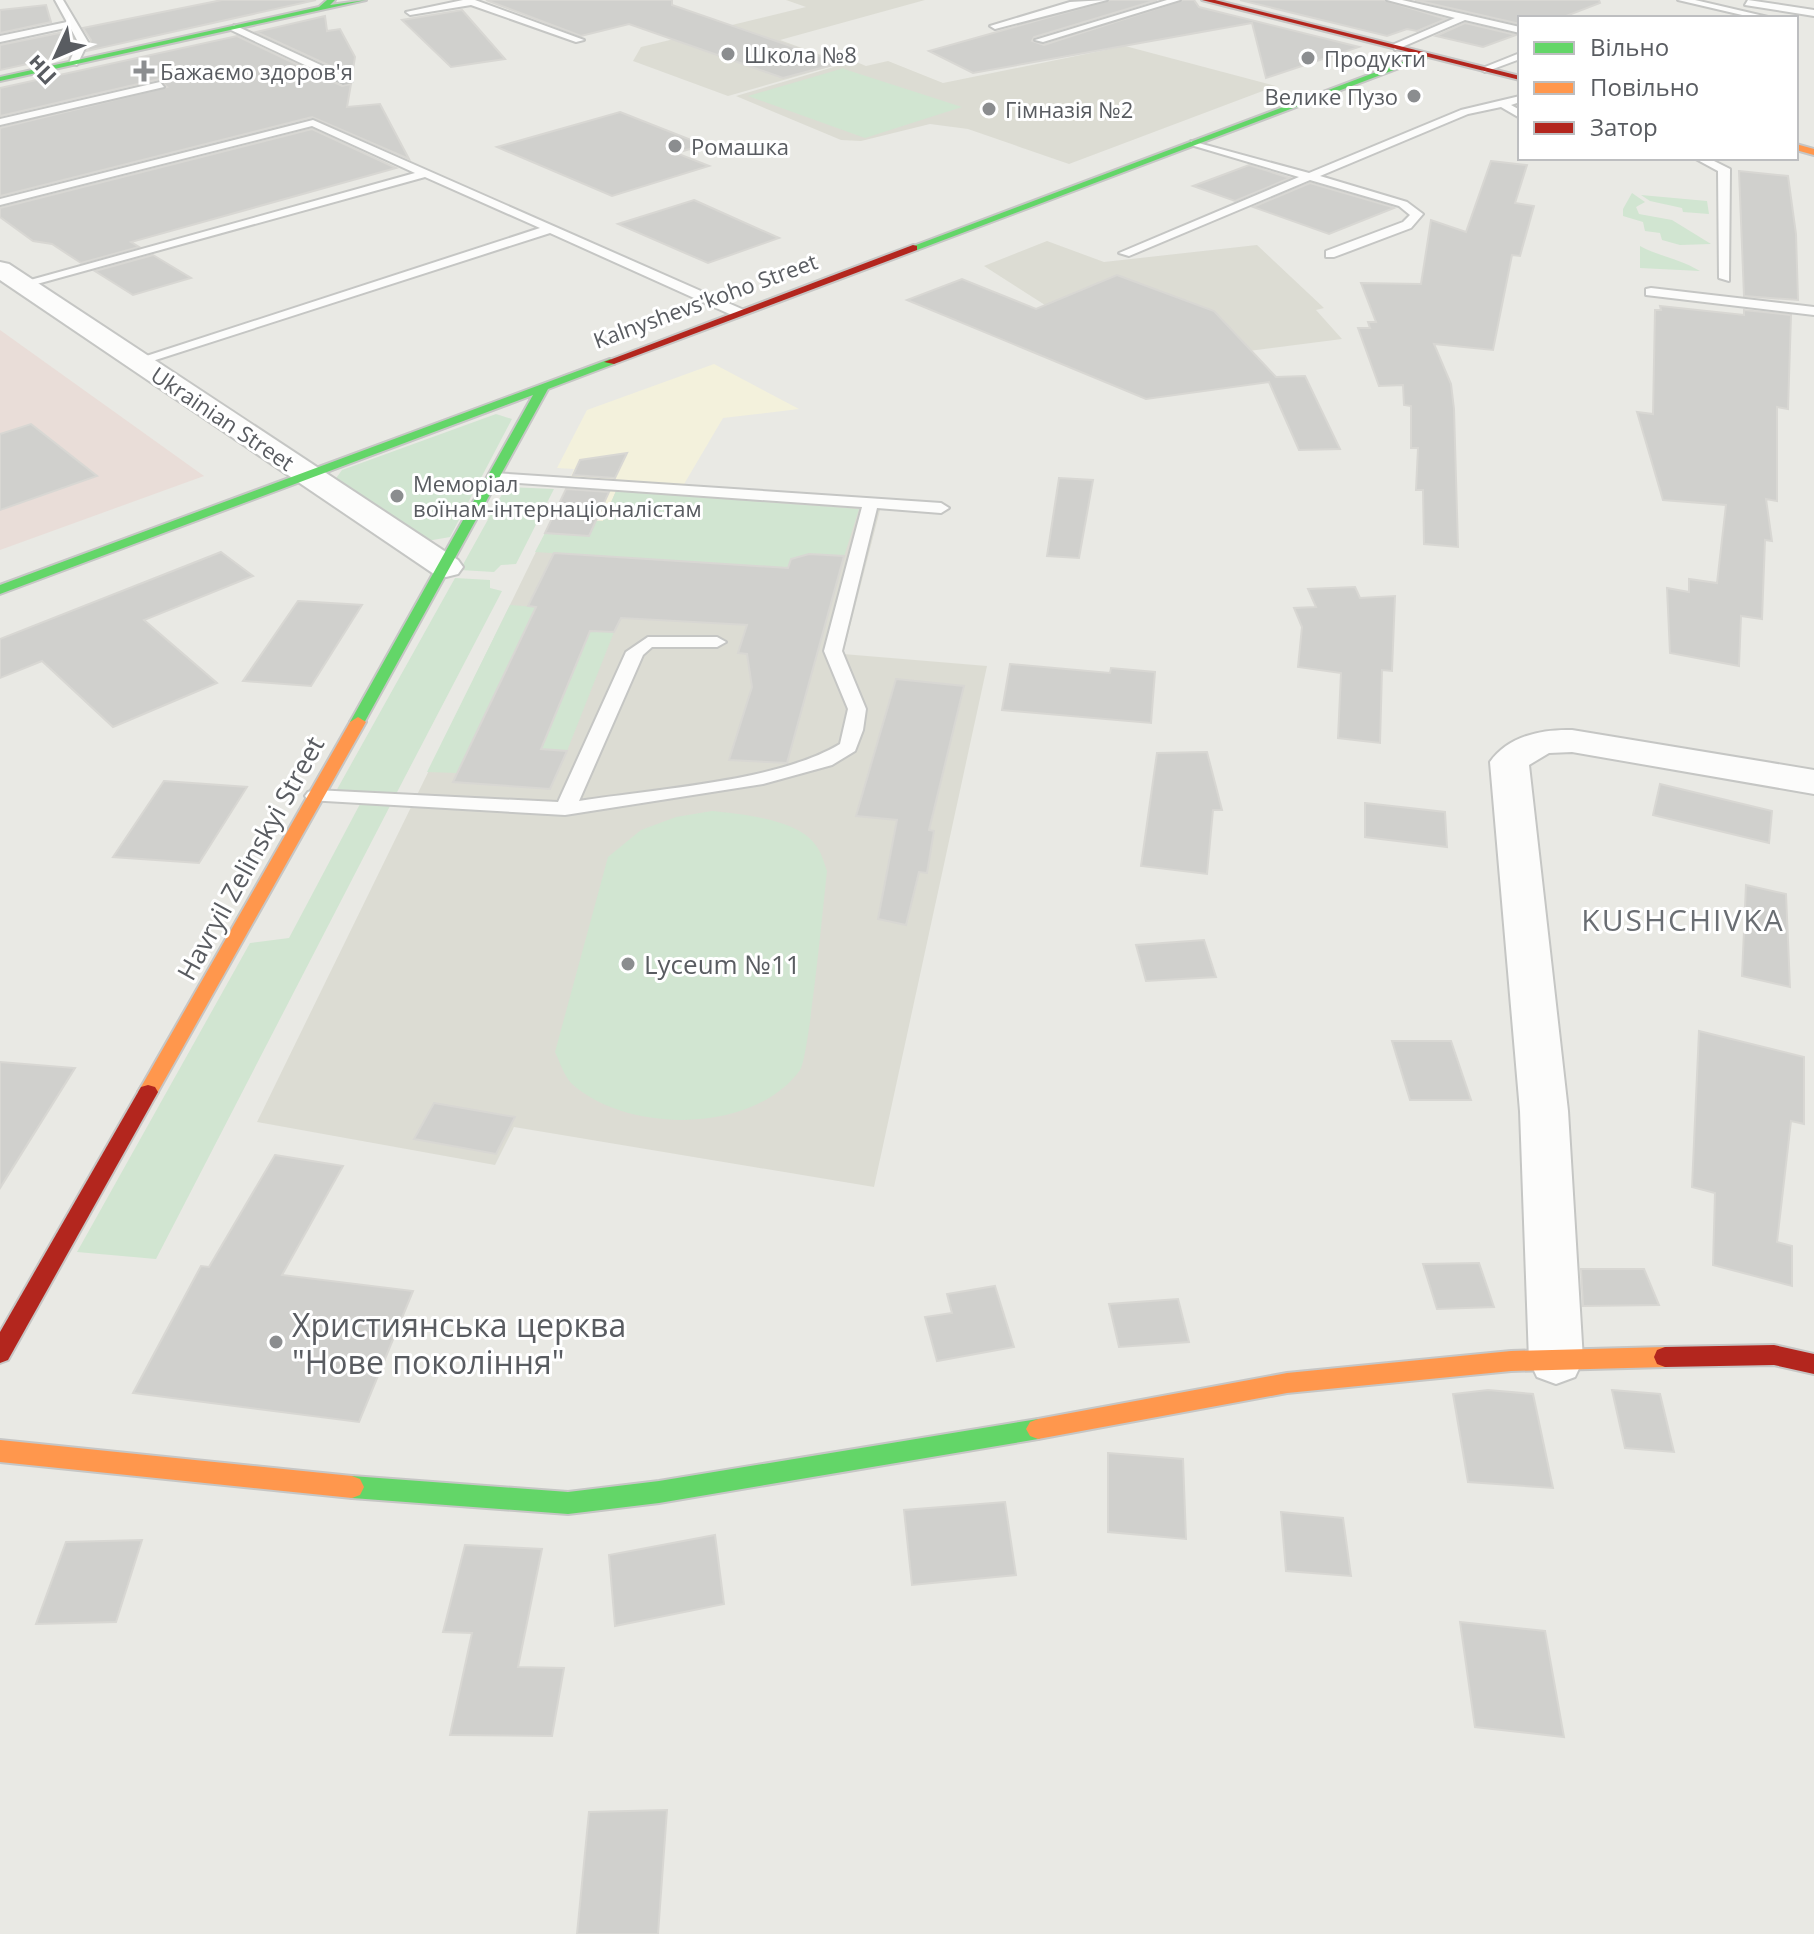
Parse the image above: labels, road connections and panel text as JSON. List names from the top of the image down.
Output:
{
  "streets": {
    "main road": ["Kalnyshevsʹkoho Street", "Havryil Zelinskyi Street"],
    "street": ["Ukrainian Street"]
  },
  "crossings": [
    ["Kalnyshevsʹkoho Street", "Ukrainian Street"],
    ["Kalnyshevsʹkoho Street", "Havryil Zelinskyi Street"],
    ["Ukrainian Street", "Havryil Zelinskyi Street"]
  ],
  "districts": ["KUSHCHIVKA"],
  "places": {
    "other": [
      "Школа №8",
      "Продукти",
      "Велике Пузо",
      "Гімназія №2",
      "Ромашка",
      "Меморіал воїнам-інтернаціоналістам",
      "Lyceum №11",
      "Християнська церква \"Нове покоління\""
    ],
    "health": ["Бажаємо здоров'я"]
  },
  "legend": ["Вільно", "Повільно", "Затор"],
  "north": "bottom left"
}
